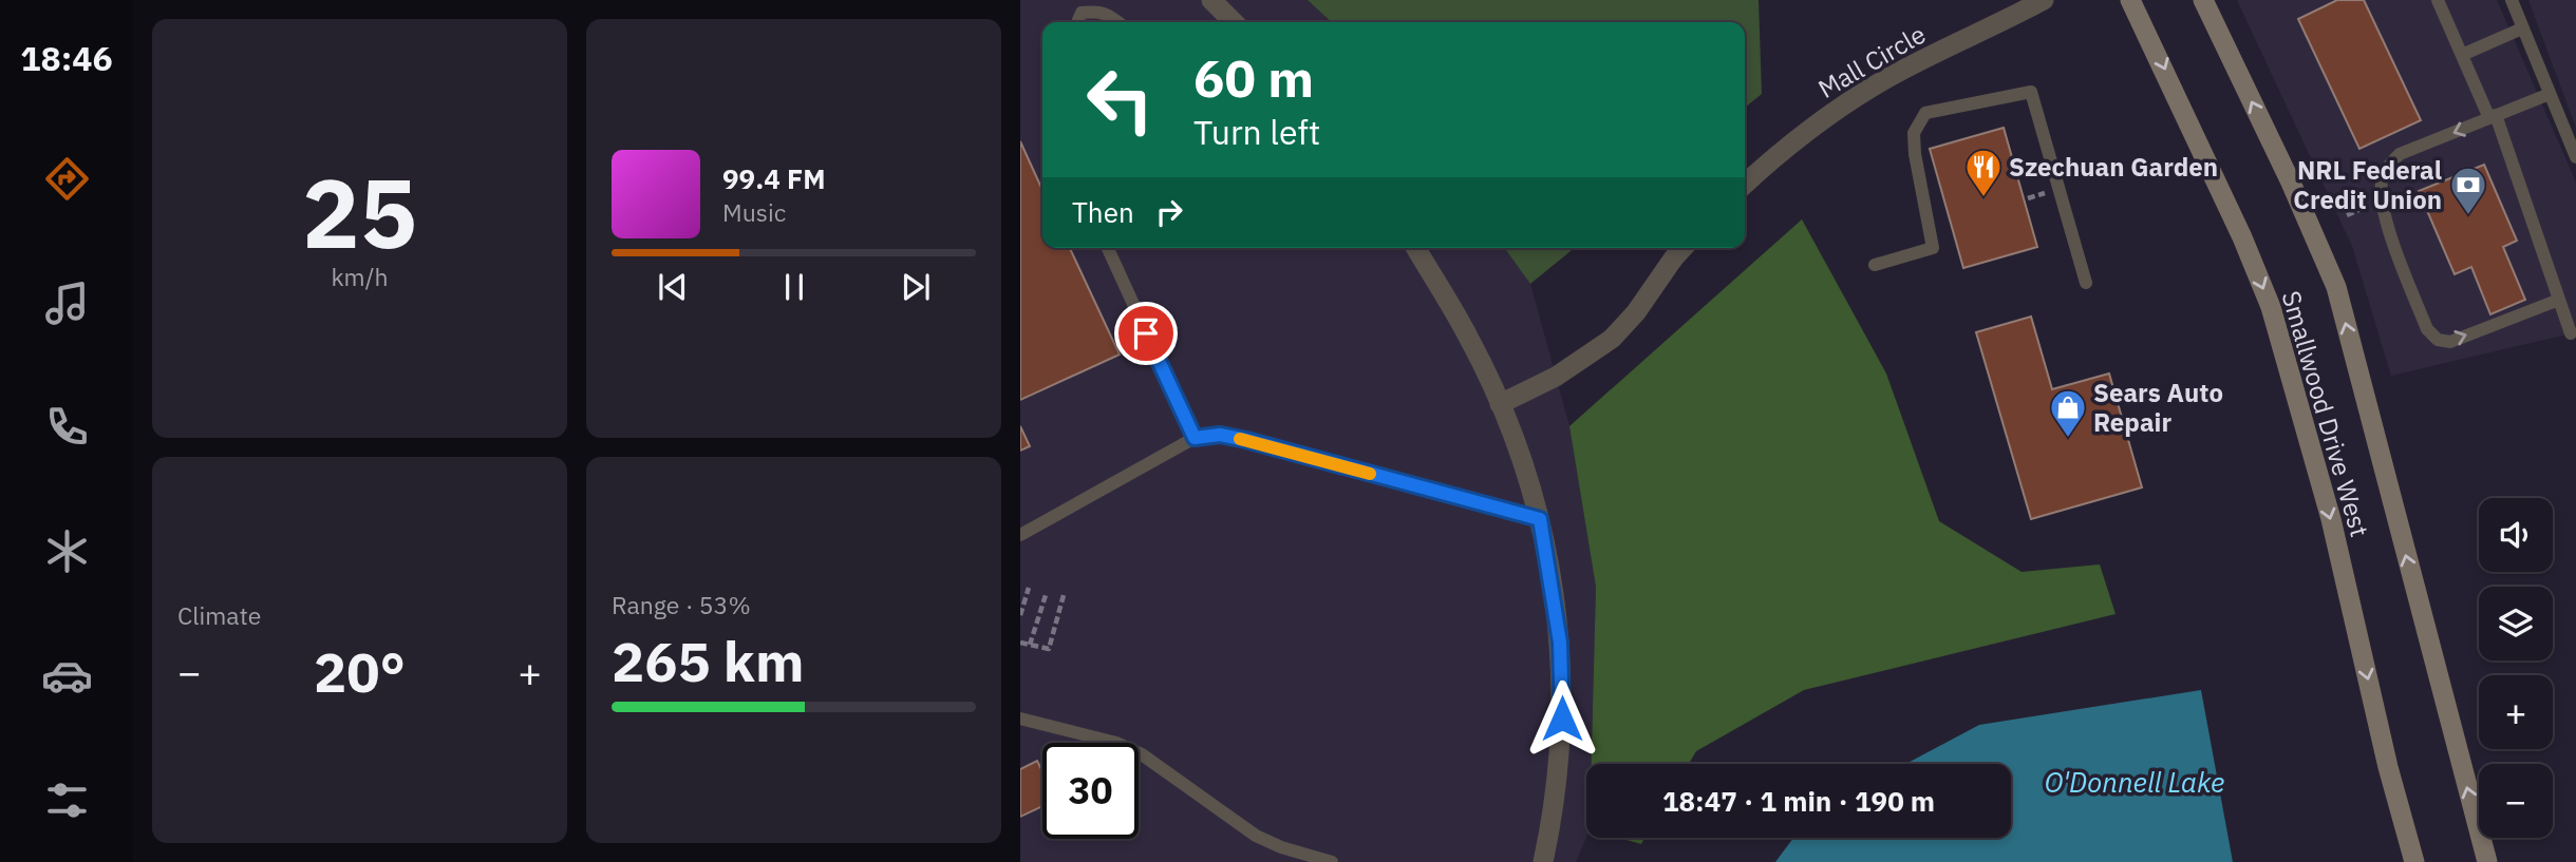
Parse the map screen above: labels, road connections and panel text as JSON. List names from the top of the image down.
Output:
{
  "streets": {
    "main road": ["Smallwood Drive West"],
    "street": ["Mall Circle"]
  },
  "water": ["O'Donnell Lake"],
  "places": {
    "restaurant": ["Szechuan Garden"],
    "bank": ["NRL Federal Credit Union"],
    "shop": ["Sears Auto Repair"]
  },
  "page": {
    "tabs": "18:46",
    "tile": [
      ["25", "km/h"],
      "Climate",
      ["Range · 53%", "265 km"]
    ],
    "turn": ["60 m", "Turn left"],
    "song": ["99.4 FM", "Music"],
    "then": "Then",
    "map_buttons": ["+", "−"],
    "heat": ["−", "20°", "+"],
    "limit": "30",
    "trip": "18:47 · 1 min · 190 m"
  }
}
